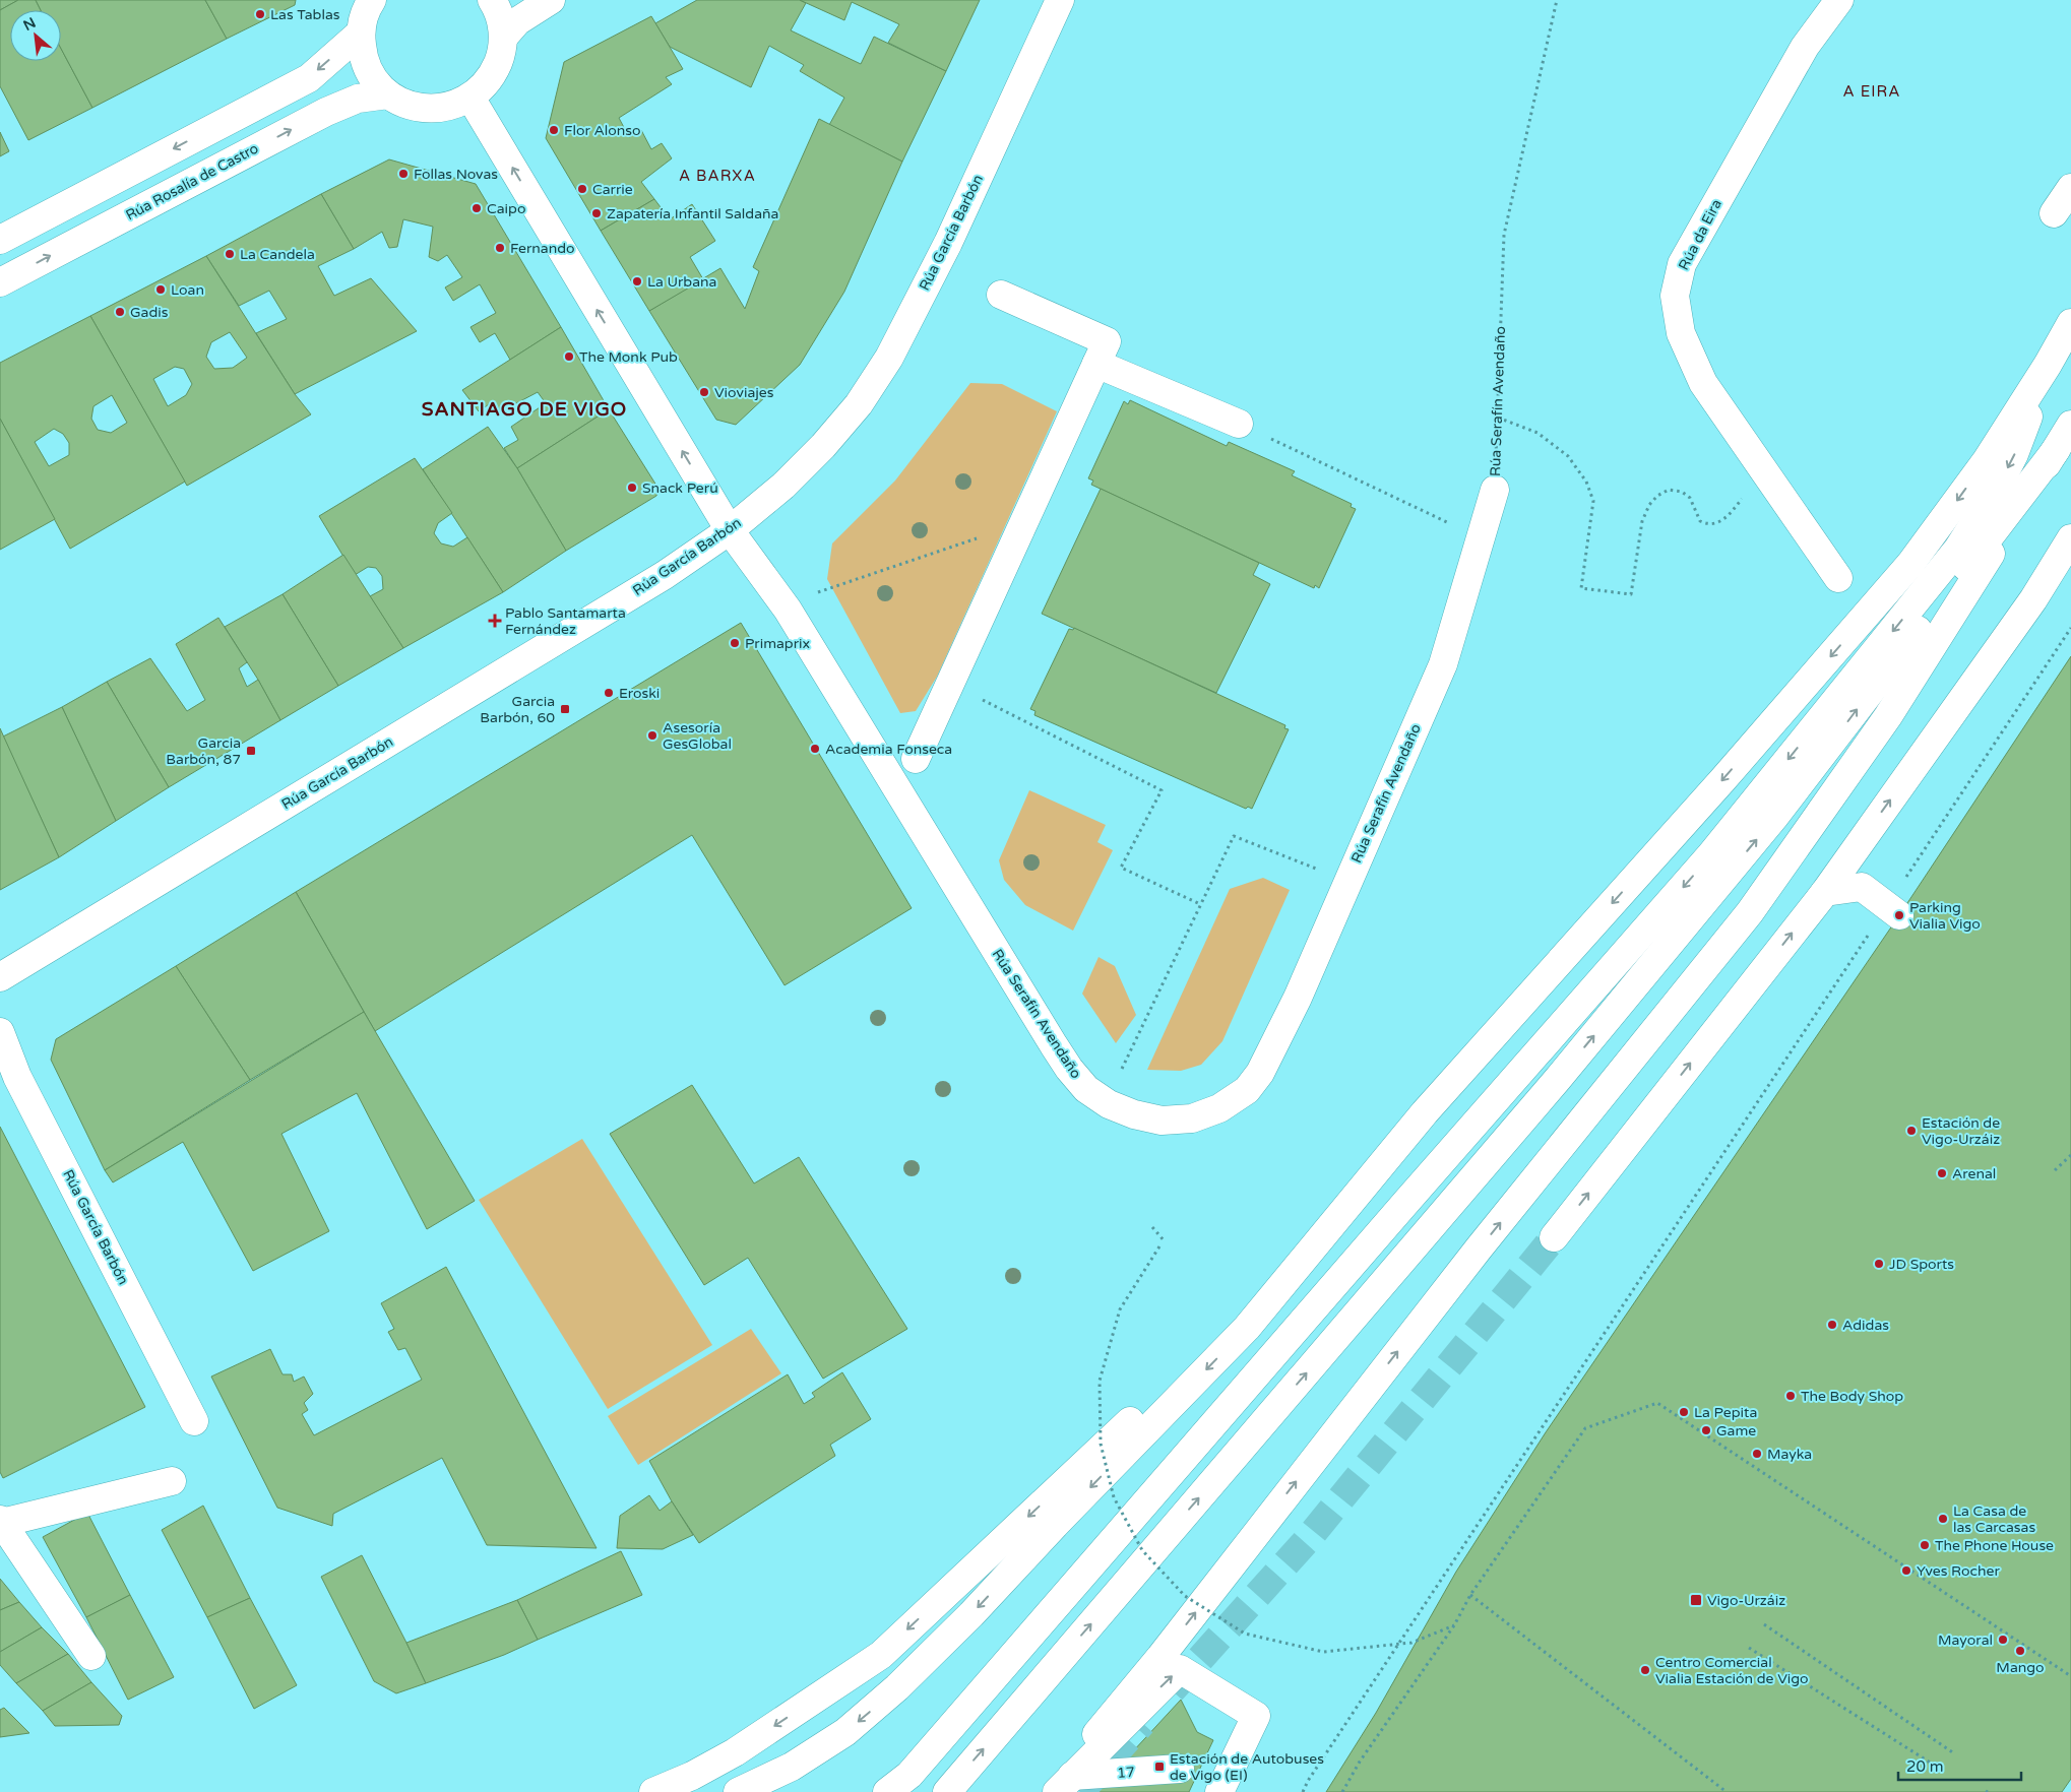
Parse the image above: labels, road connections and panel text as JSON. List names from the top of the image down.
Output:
{
  "streets": {
    "main road": [
      "Rúa Rosalía de Castro",
      "Rúa García Barbón",
      "Rúa da Eira",
      "Rúa Serafín Avendaño",
      "17"
    ]
  },
  "crossings": [
    ["Rúa García Barbón", "Rúa Serafín Avendaño"]
  ],
  "districts": ["A EIRA", "A BARXA", "SANTIAGO DE VIGO"],
  "places": {
    "other": [
      "Las Tablas",
      "Flor Alonso",
      "Follas Novas",
      "Carrie",
      "Caipo",
      "Zapatería Infantil Saldaña",
      "Fernando",
      "La Candela",
      "La Urbana",
      "Loan",
      "Gadis",
      "The Monk Pub",
      "Vioviajes",
      "Snack Perú",
      "Primaprix",
      "Eroski",
      "Asesoría GesGlobal",
      "Academia Fonseca",
      "Parking Vialia Vigo",
      "Estación de Vigo-Urzáiz",
      "Arenal",
      "JD Sports",
      "Adidas",
      "The Body Shop",
      "La Pepita",
      "Game",
      "Mayka",
      "La Casa de las Carcasas",
      "The Phone House",
      "Yves Rocher",
      "Mayoral",
      "Mango",
      "Centro Comercial Vialia Estación de Vigo"
    ],
    "health": ["Pablo Santamarta Fernández"],
    "transit": [
      "Garcia Barbón, 60",
      "Garcia Barbón, 87",
      "Vigo-Urzáiz",
      "Estación de Autobuses de Vigo (EI)"
    ]
  },
  "scale_bar": "20 m",
  "north": "top left"
}
